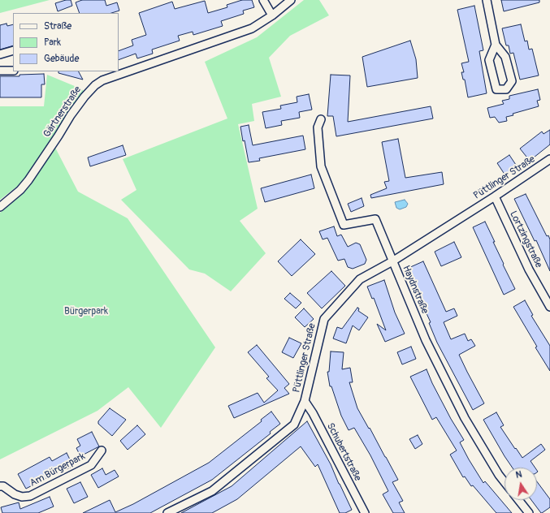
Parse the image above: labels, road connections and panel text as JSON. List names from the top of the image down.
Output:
{
  "streets": {
    "street": [
      "Gärtnerstraße",
      "Püttlinger Straße",
      "Lortzingstraße",
      "Haydnstraße",
      "Schubertstraße",
      "Am Bürgerpark"
    ]
  },
  "crossings": [
    ["Püttlinger Straße", "Lortzingstraße"],
    ["Püttlinger Straße", "Haydnstraße"],
    ["Püttlinger Straße", "Schubertstraße"]
  ],
  "parks": ["Bürgerpark"],
  "legend": ["Straße", "Park", "Gebäude"],
  "north": "top"
}
